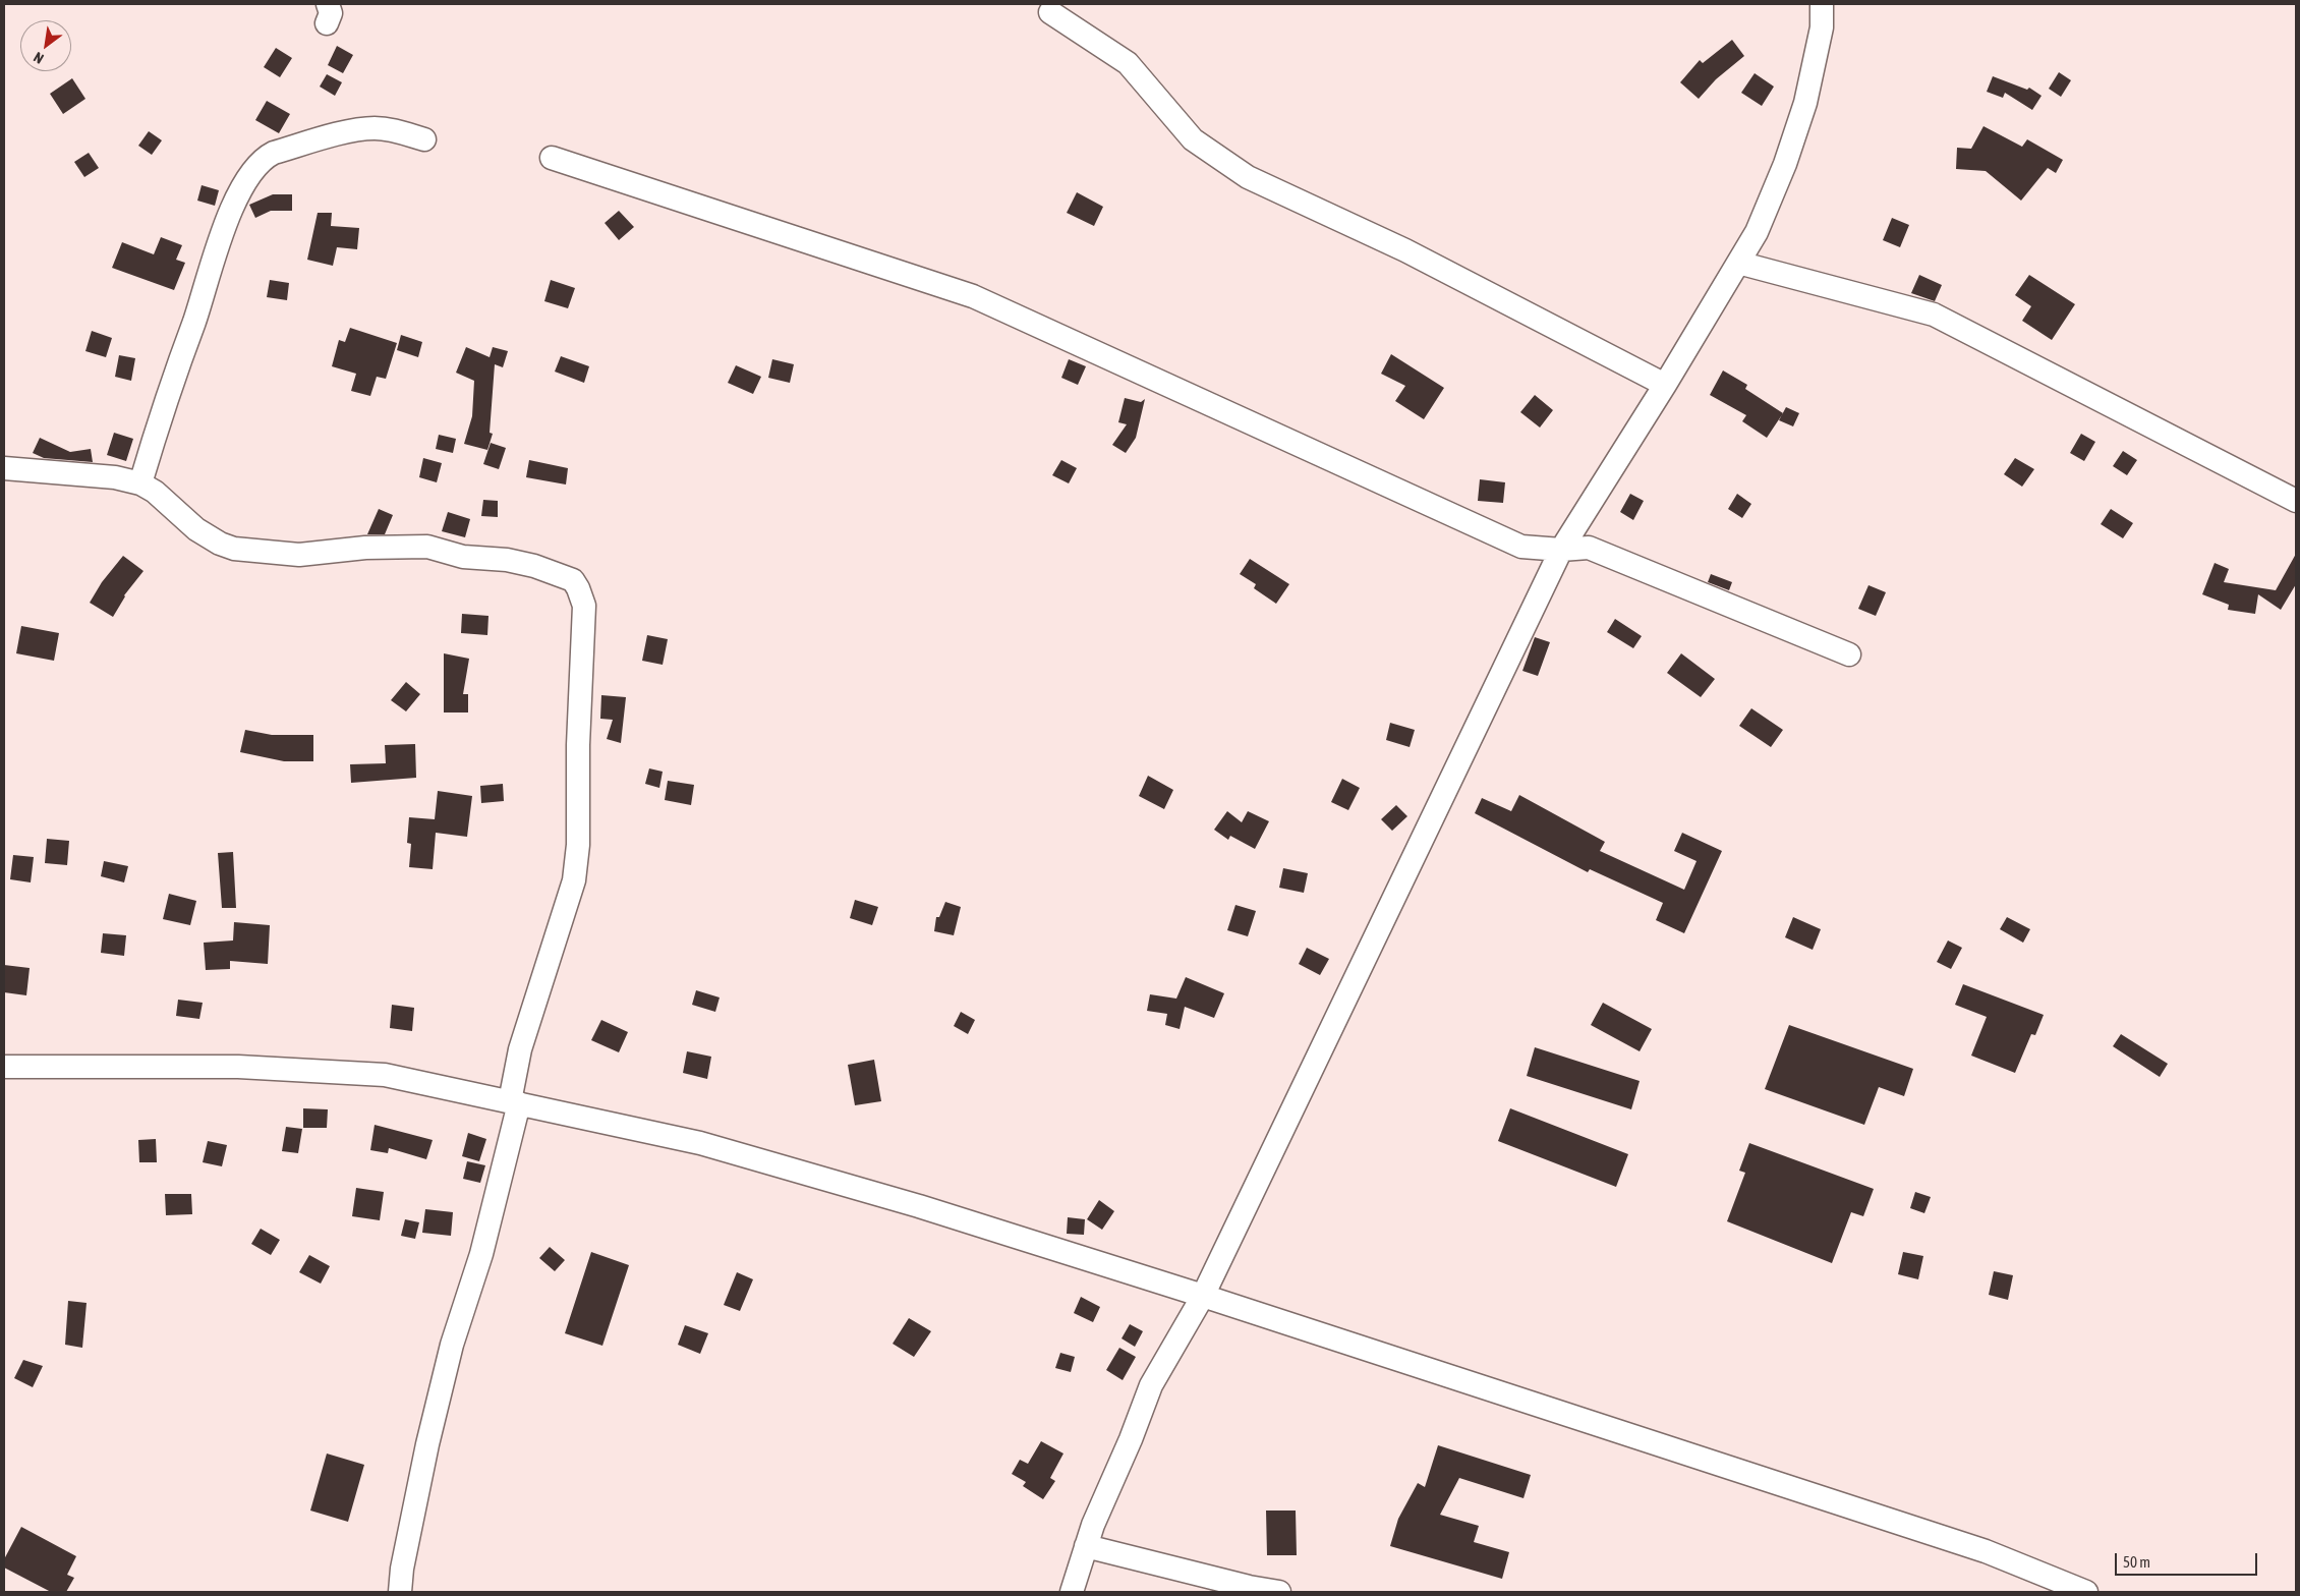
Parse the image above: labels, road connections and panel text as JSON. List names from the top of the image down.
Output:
{
  "scale_bar": "50 m",
  "north": "bottom left"
}
